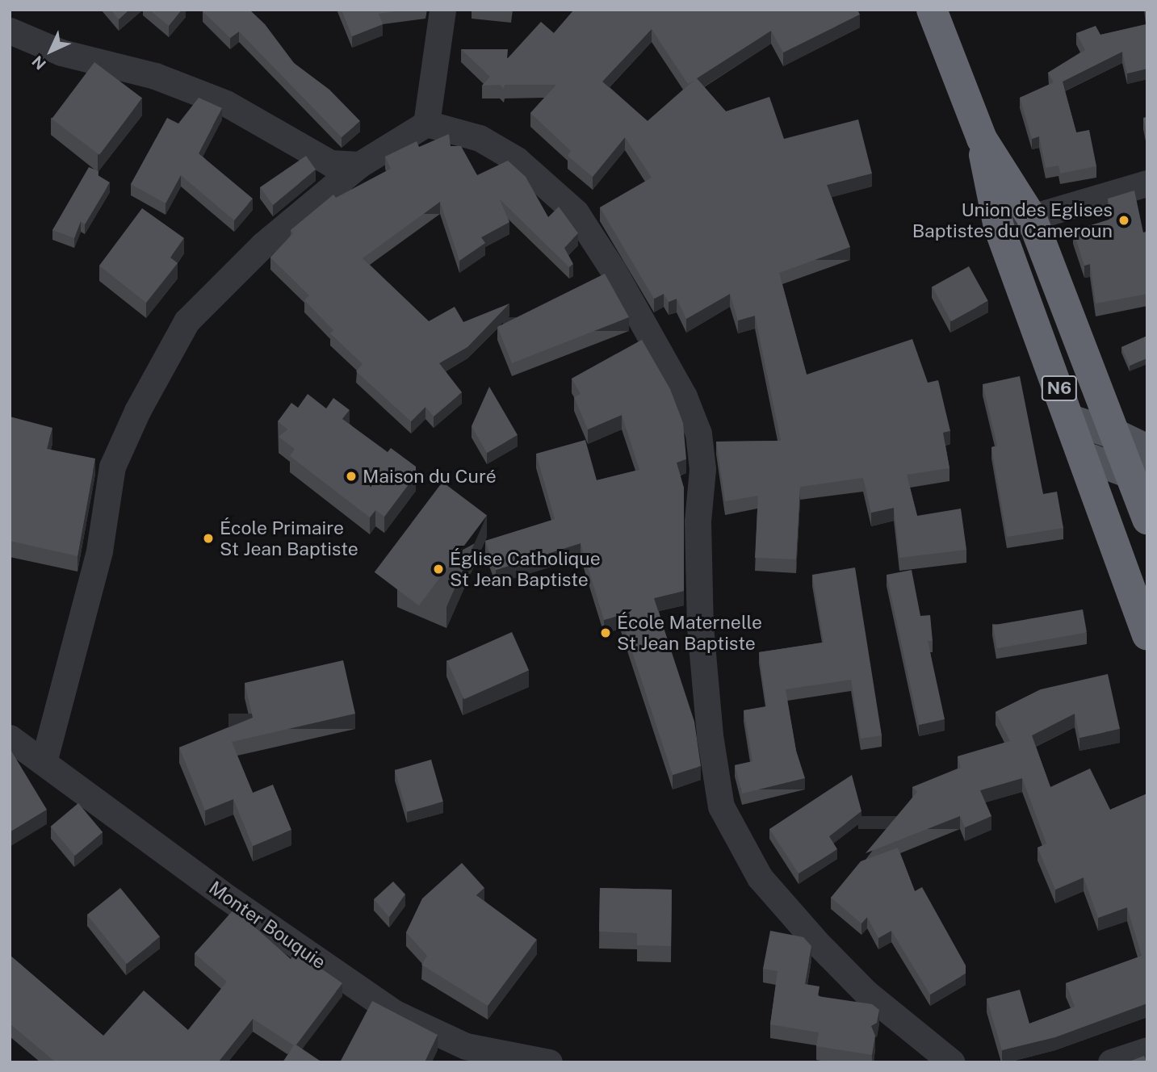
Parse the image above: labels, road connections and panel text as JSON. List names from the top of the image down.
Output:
{
  "streets": {
    "highway": ["N6"],
    "street": ["Monter Bouquie"]
  },
  "places": [
    "Union des Eglises Baptistes du Cameroun",
    "Maison du Curé",
    "École Primaire St Jean Baptiste",
    "Église Catholique St Jean Baptiste",
    "École Maternelle St Jean Baptiste"
  ],
  "north": "bottom left"
}
